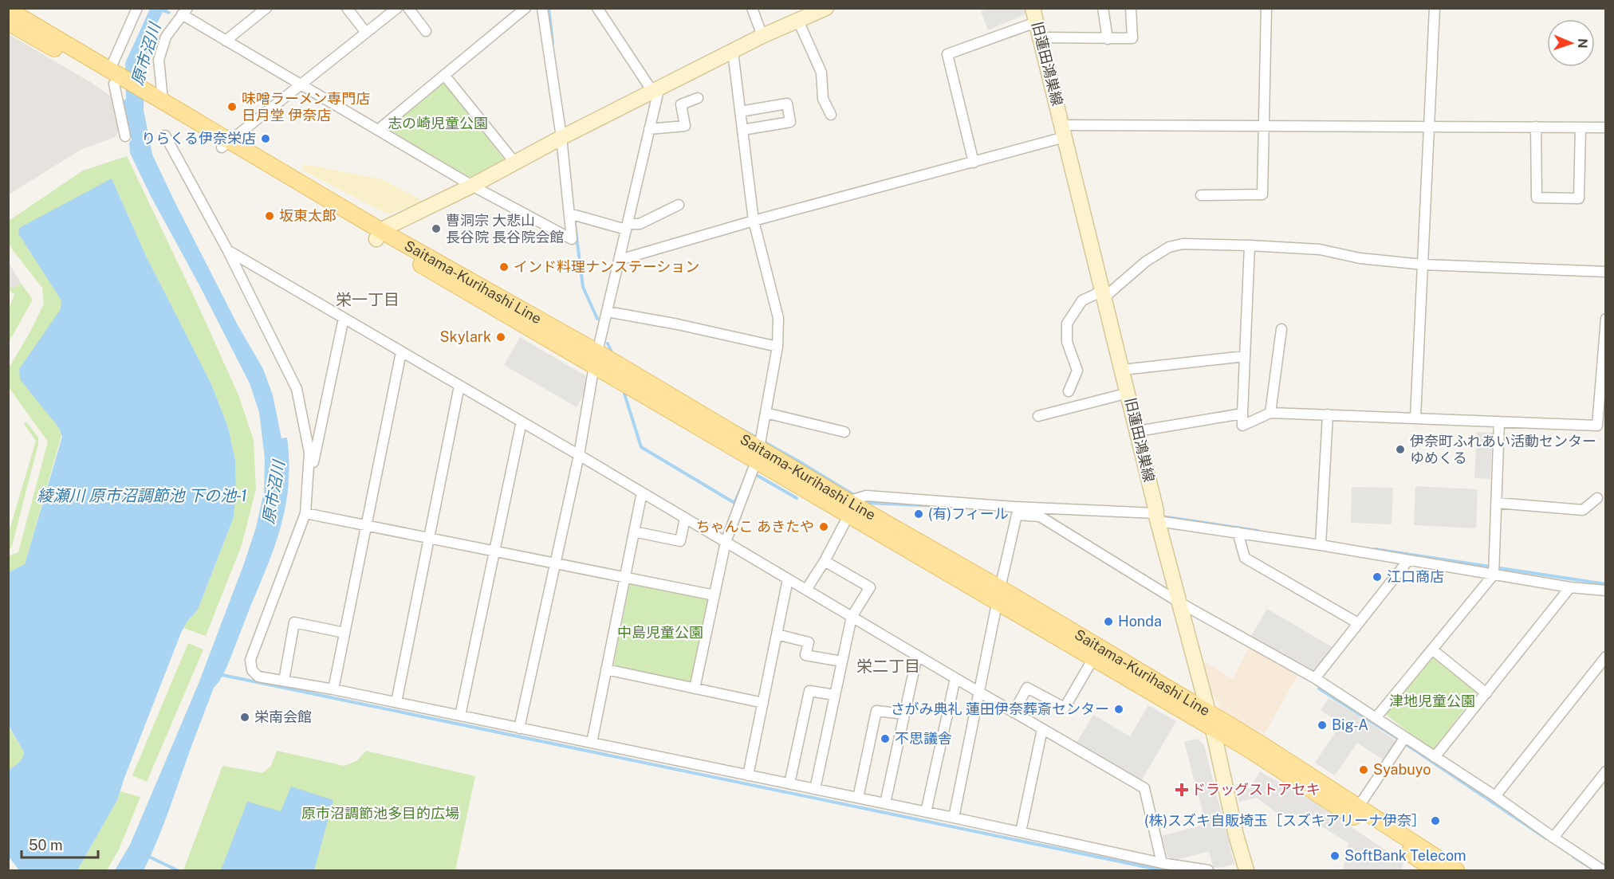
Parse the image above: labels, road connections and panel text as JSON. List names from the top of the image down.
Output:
{
  "streets": {
    "main road": ["Saitama-Kurihashi Line"],
    "street": ["旧蓮田鴻巣線"]
  },
  "crossings": [
    ["旧蓮田鴻巣線", "Saitama-Kurihashi Line"]
  ],
  "districts": ["栄一丁目", "栄二丁目"],
  "water": ["原市沼川", "綾瀬川 原市沼調節池 下の池-1"],
  "parks": [
    "志の崎児童公園",
    "中島児童公園",
    "津地児童公園",
    "原市沼調節池多目的広場"
  ],
  "places": {
    "other": [
      "味噌ラーメン専門店 日月堂 伊奈店",
      "りらくる伊奈栄店",
      "坂東太郎",
      "曹洞宗 大悲山 長谷院 長谷院会館",
      "インド料理ナンステーション",
      "Skylark",
      "伊奈町ふれあい活動センター ゆめくる",
      "(有)フィール",
      "ちゃんこ あきたや",
      "江口商店",
      "Honda",
      "さがみ典礼 蓮田伊奈葬斎センター",
      "栄南会館",
      "Big-A",
      "不思議舎",
      "Syabuyo",
      "(株)スズキ自販埼玉［スズキアリーナ伊奈］",
      "SoftBank Telecom"
    ],
    "health": ["ドラッグストアセキ"]
  },
  "scale_bar": "50 m",
  "north": "right"
}
